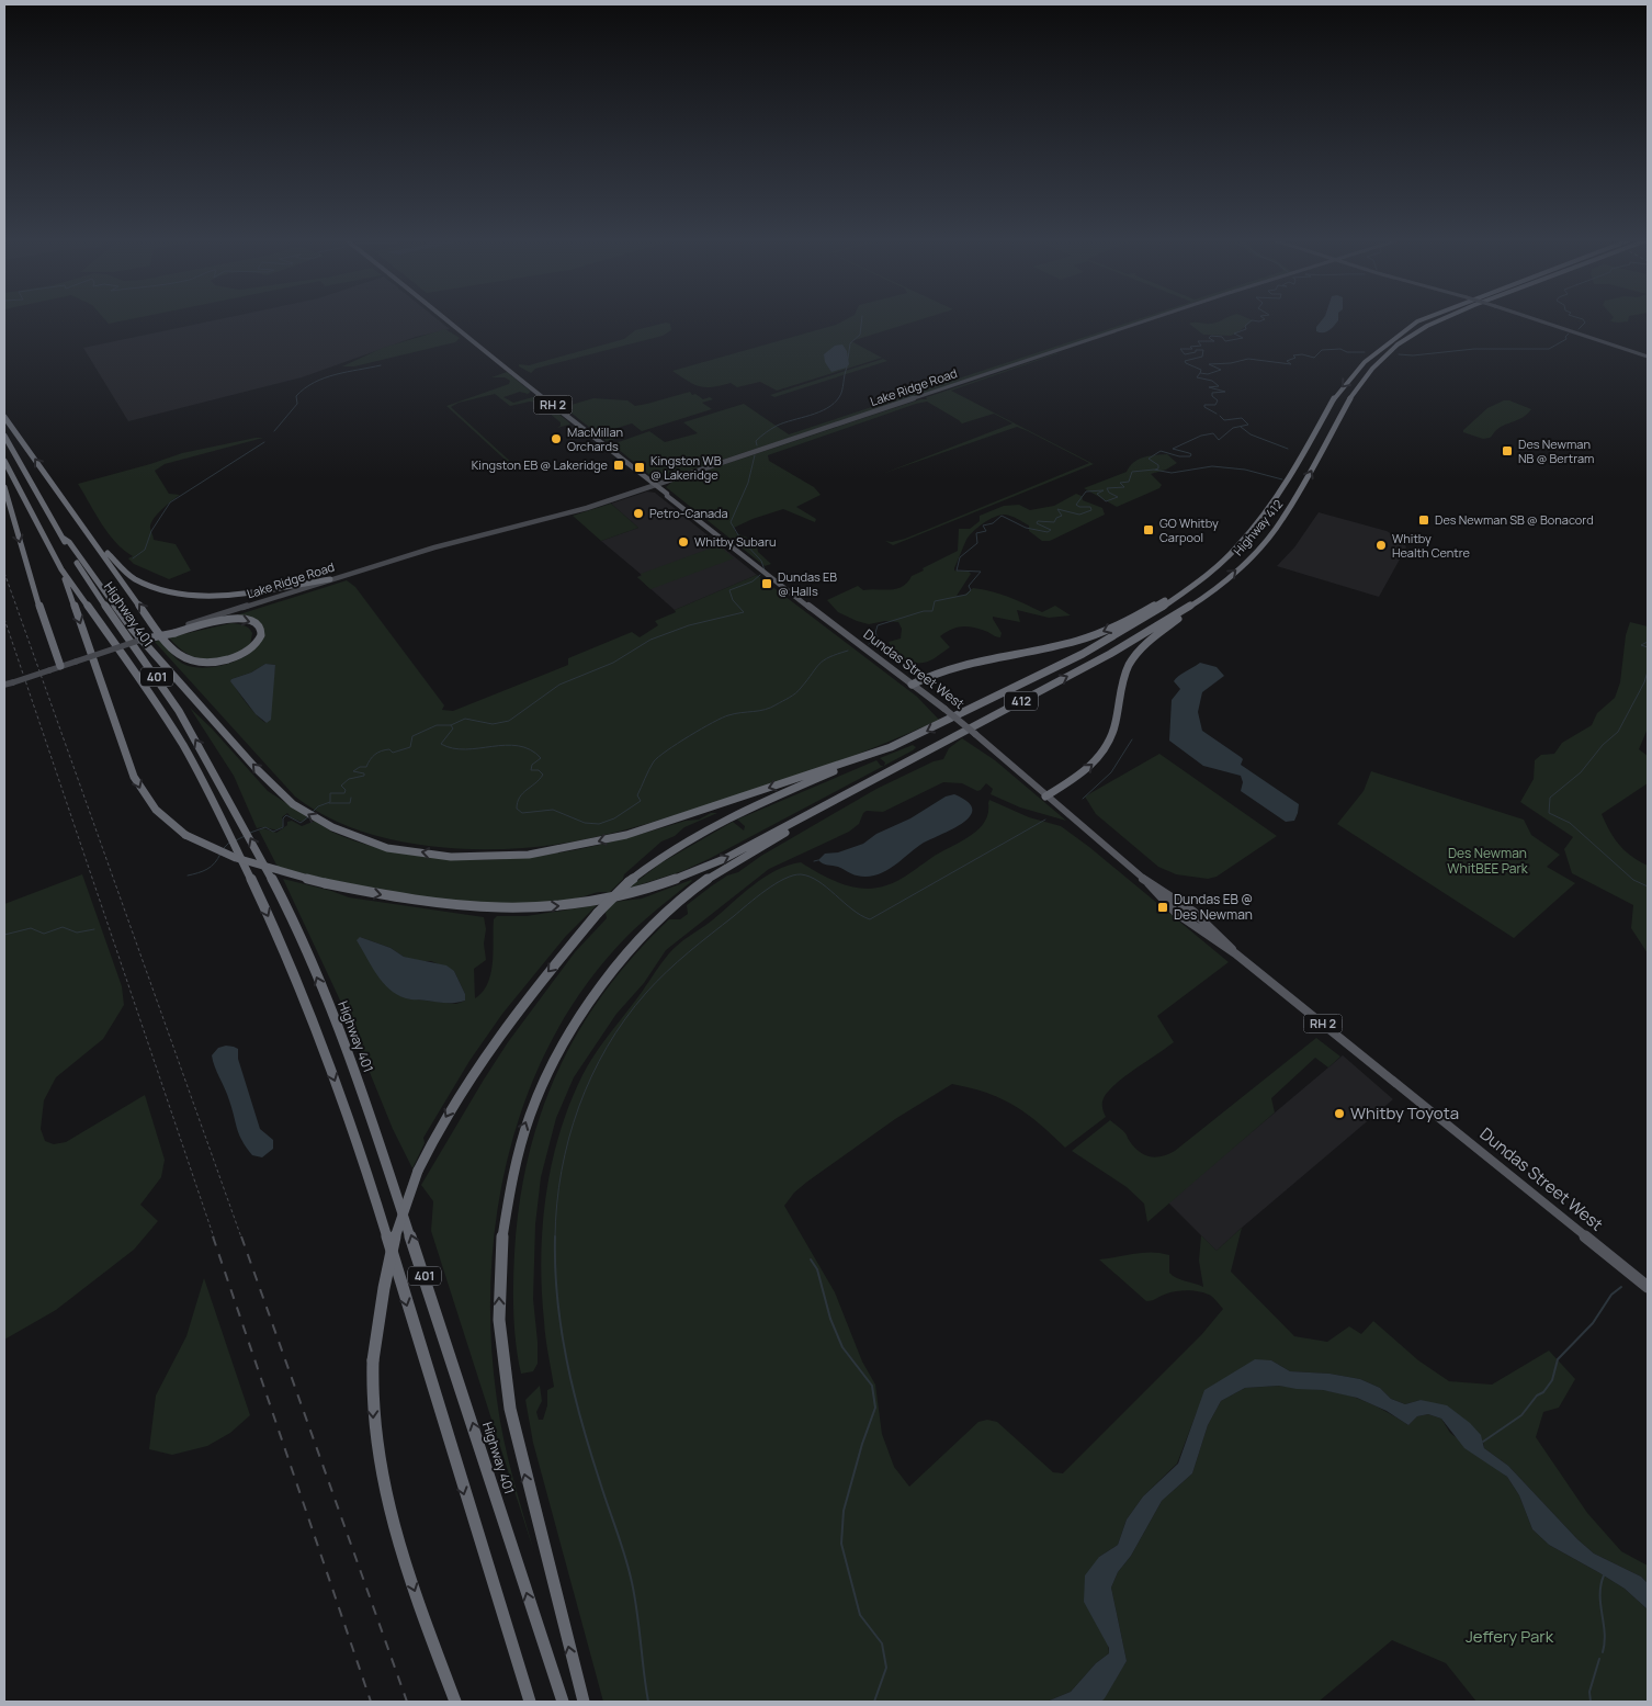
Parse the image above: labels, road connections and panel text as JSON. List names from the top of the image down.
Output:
{
  "streets": {
    "highway": [
      "Highway 412",
      "Highway 401",
      "401",
      "412"
    ],
    "main road": ["Lake Ridge Road", "RH 2", "Dundas Street West"]
  },
  "crossings": [
    ["Lake Ridge Road", "RH 2"],
    ["Lake Ridge Road", "Dundas Street West"],
    ["RH 2", "Dundas Street West"]
  ],
  "parks": ["Des Newman WhitBEE Park", "Jeffery Park"],
  "places": {
    "other": [
      "MacMillan Orchards",
      "Petro-Canada",
      "Whitby Subaru",
      "Whitby Health Centre",
      "Whitby Toyota"
    ],
    "transit": [
      "Des Newman NB @ Bertram",
      "Kingston EB @ Lakeridge",
      "Kingston WB @ Lakeridge",
      "Des Newman SB @ Bonacord",
      "GO Whitby Carpool",
      "Dundas EB @ Halls",
      "Dundas EB @ Des Newman"
    ]
  }
}
